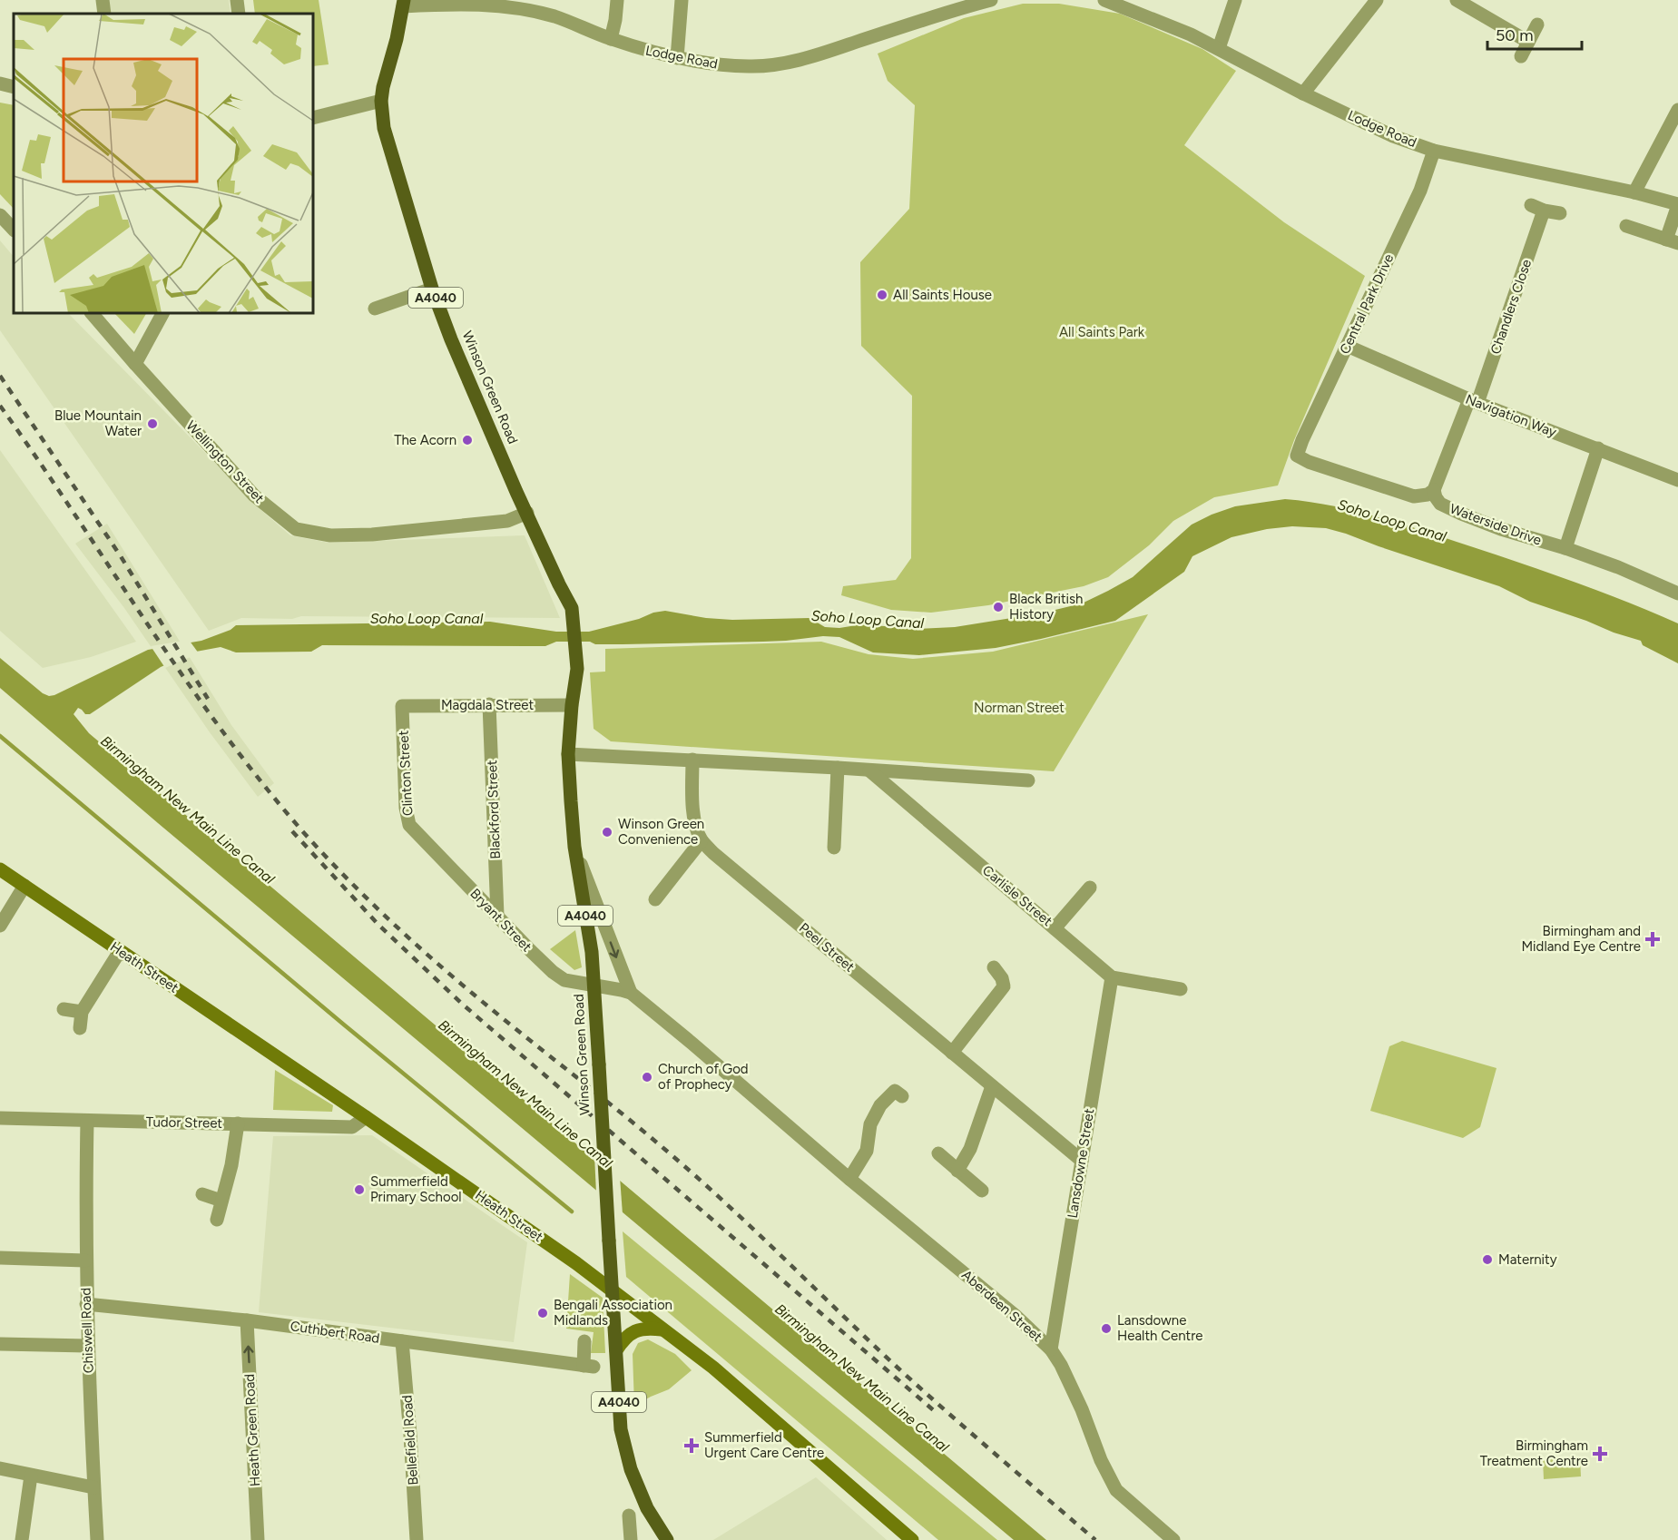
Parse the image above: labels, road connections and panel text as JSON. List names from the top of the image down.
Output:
{
  "streets": {
    "main road": ["A4040", "Winson Green Road", "Heath Street"],
    "street": [
      "Lodge Road",
      "Central Park Drive",
      "Chandlers Close",
      "Navigation Way",
      "Wellington Street",
      "Waterside Drive",
      "Magdala Street",
      "Clinton Street",
      "Blackford Street",
      "Carlisle Street",
      "Bryant Street",
      "Peel Street",
      "Tudor Street",
      "Lansdowne Street",
      "Aberdeen Street",
      "Chiswell Road",
      "Cuthbert Road",
      "Heath Green Road",
      "Bellefield Road"
    ]
  },
  "crossings": [
    ["Lodge Road", "Central Park Drive"],
    ["Lodge Road", "Winson Green Road"],
    ["Central Park Drive", "Navigation Way"],
    ["Central Park Drive", "Waterside Drive"],
    ["Chandlers Close", "Navigation Way"],
    ["Winson Green Road", "Wellington Street"],
    ["Winson Green Road", "Magdala Street"],
    ["Winson Green Road", "Bryant Street"],
    ["Winson Green Road", "Heath Street"],
    ["Winson Green Road", "Aberdeen Street"],
    ["Magdala Street", "Clinton Street"],
    ["Magdala Street", "Blackford Street"],
    ["Clinton Street", "Bryant Street"],
    ["Blackford Street", "Bryant Street"],
    ["Carlisle Street", "Lansdowne Street"],
    ["Bryant Street", "Aberdeen Street"],
    ["Peel Street", "Lansdowne Street"],
    ["Heath Street", "Tudor Street"],
    ["Tudor Street", "Chiswell Road"],
    ["Lansdowne Street", "Aberdeen Street"],
    ["Chiswell Road", "Cuthbert Road"],
    ["Cuthbert Road", "Heath Green Road"],
    ["Cuthbert Road", "Bellefield Road"]
  ],
  "one_way": ["Heath Green Road"],
  "water": ["Soho Loop Canal", "Birmingham New Main Line Canal"],
  "parks": ["All Saints Park", "Norman Street"],
  "places": {
    "other": [
      "All Saints House",
      "Blue Mountain Water",
      "The Acorn",
      "Black British History",
      "Winson Green Convenience",
      "Church of God of Prophecy",
      "Summerfield Primary School",
      "Maternity",
      "Bengali Association Midlands",
      "Lansdowne Health Centre"
    ],
    "health": ["Birmingham and Midland Eye Centre", "Summerfield Urgent Care Centre", "Birmingham Treatment Centre"]
  },
  "scale_bar": "50 m"
}
